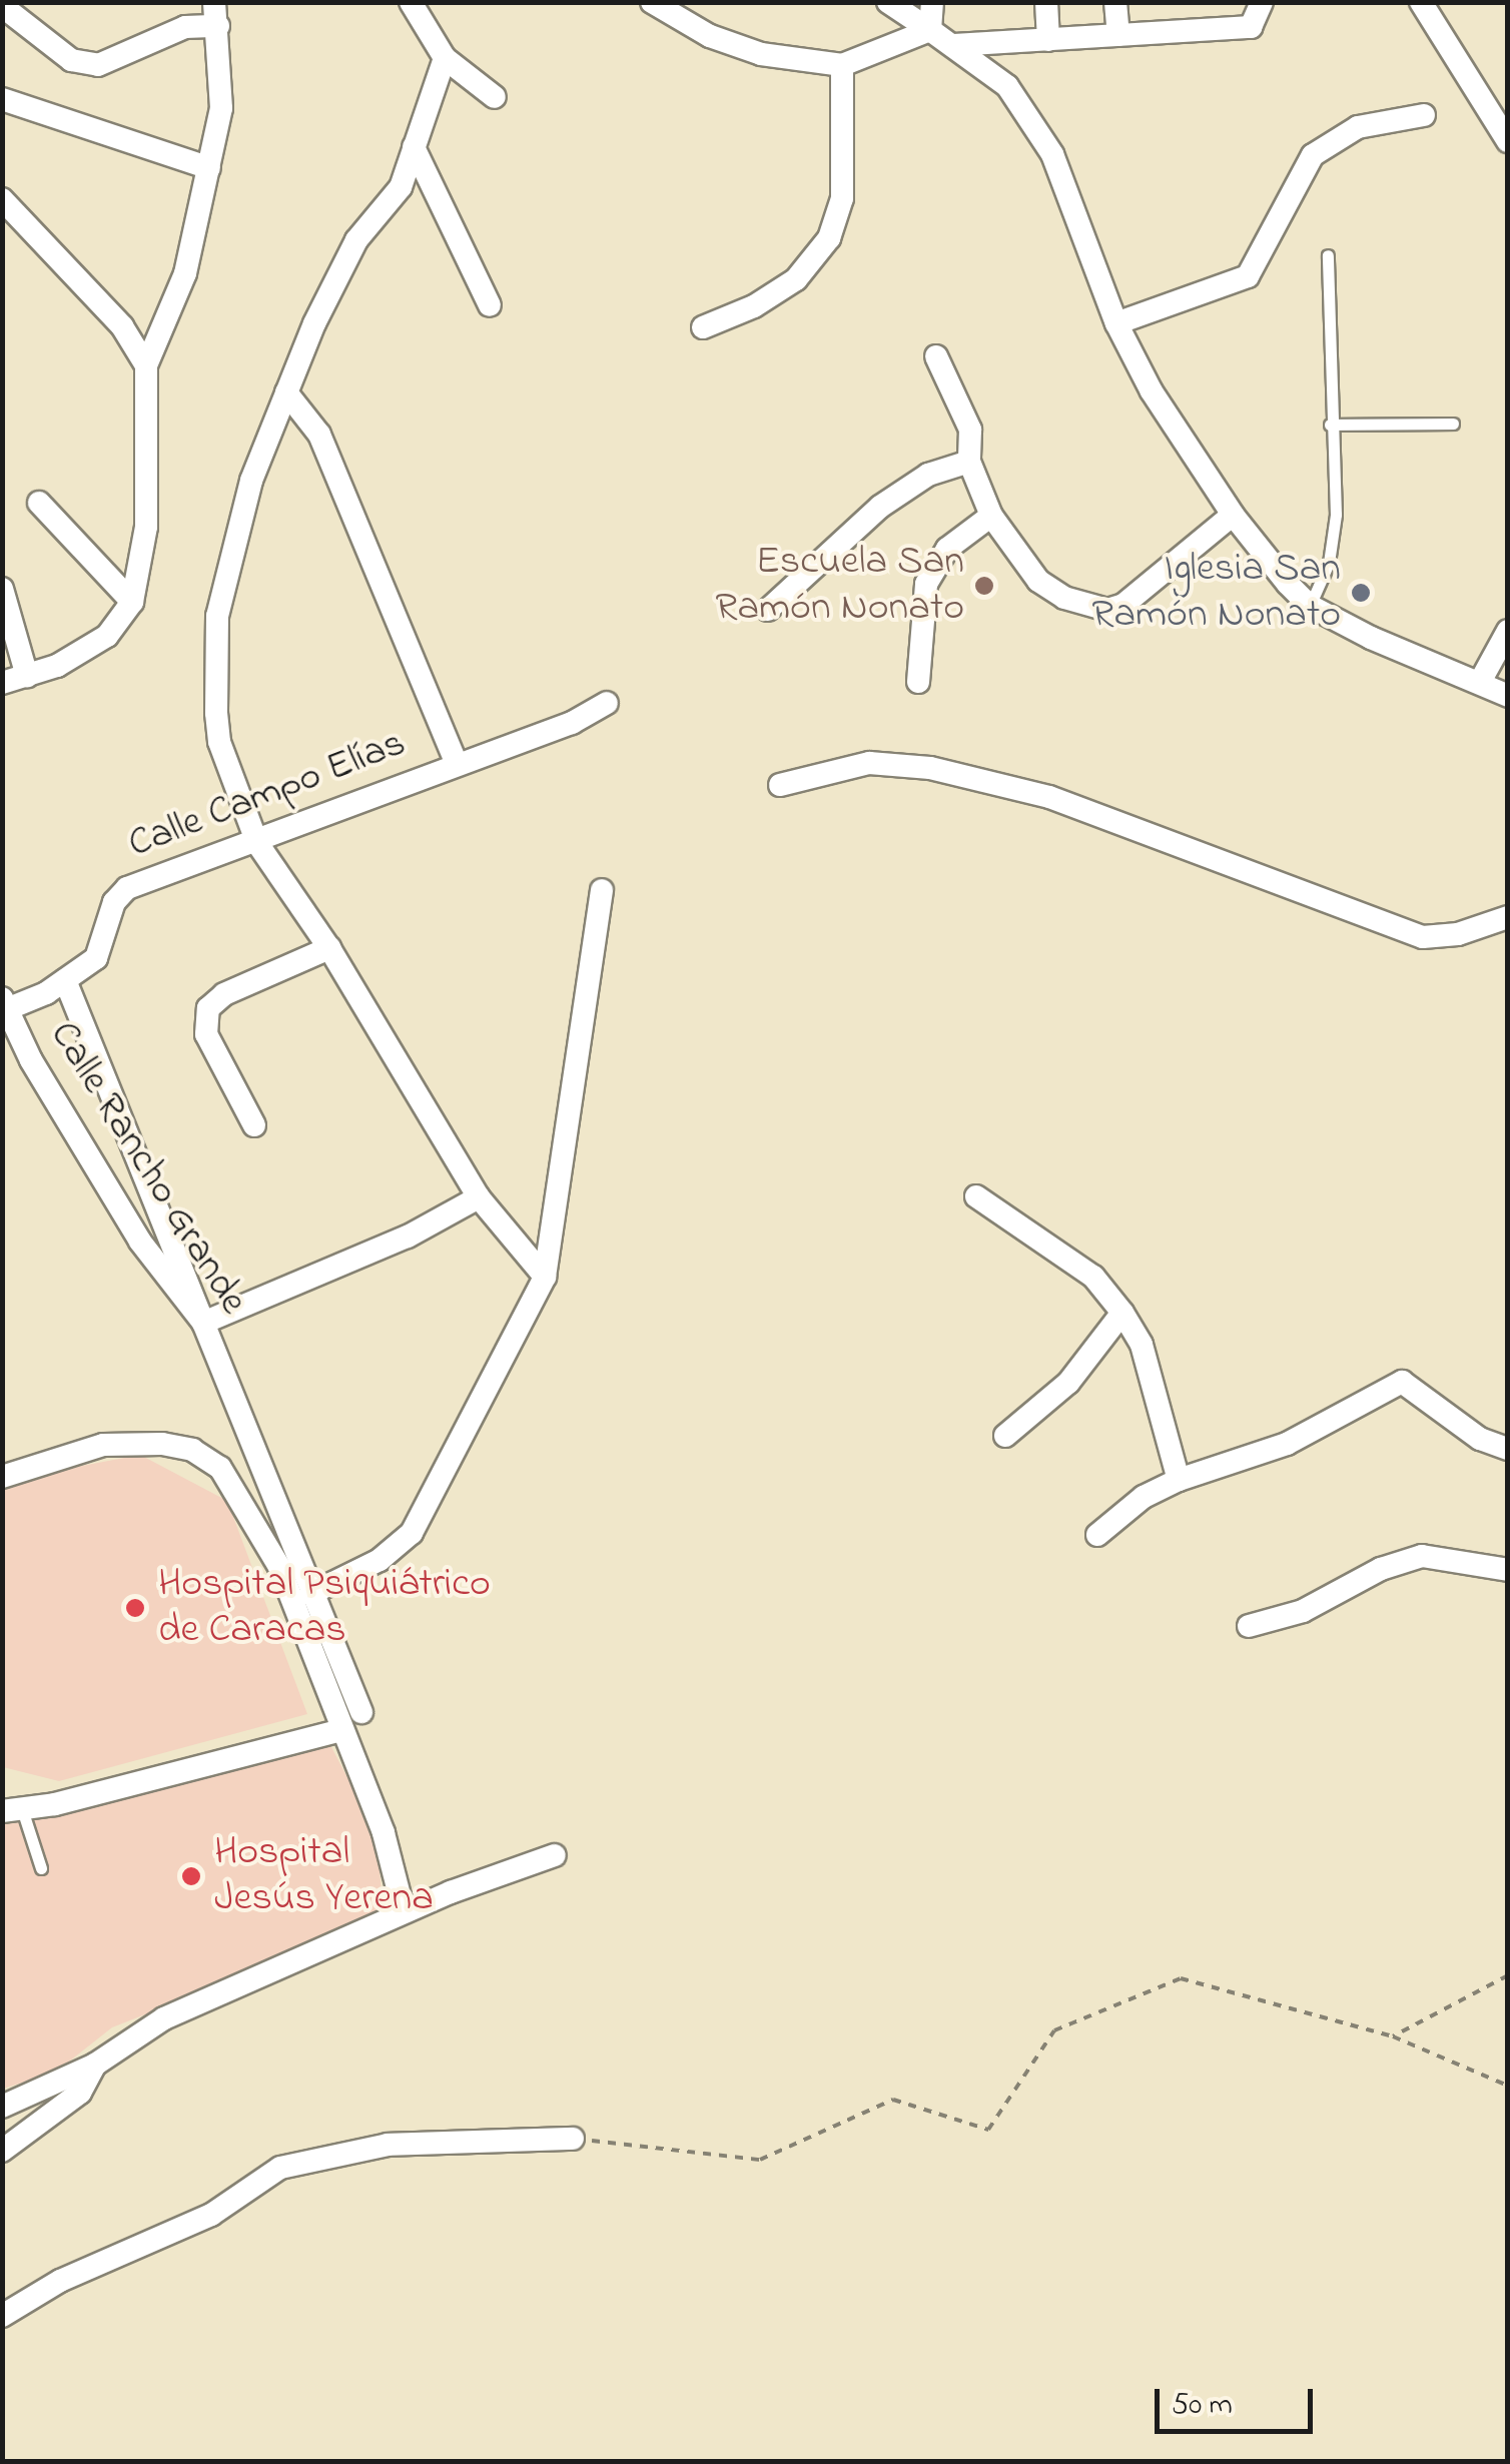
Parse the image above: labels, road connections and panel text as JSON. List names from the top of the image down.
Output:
{
  "streets": {
    "street": ["Calle Campo Elías", "Calle Rancho Grande"]
  },
  "crossings": [
    ["Calle Campo Elías", "Calle Rancho Grande"]
  ],
  "places": [
    "Escuela San Ramón Nonato",
    "Iglesia San Ramón Nonato",
    "Hospital Psiquiátrico de Caracas",
    "Hospital Jesús Yerena"
  ],
  "scale_bar": "50 m"
}
